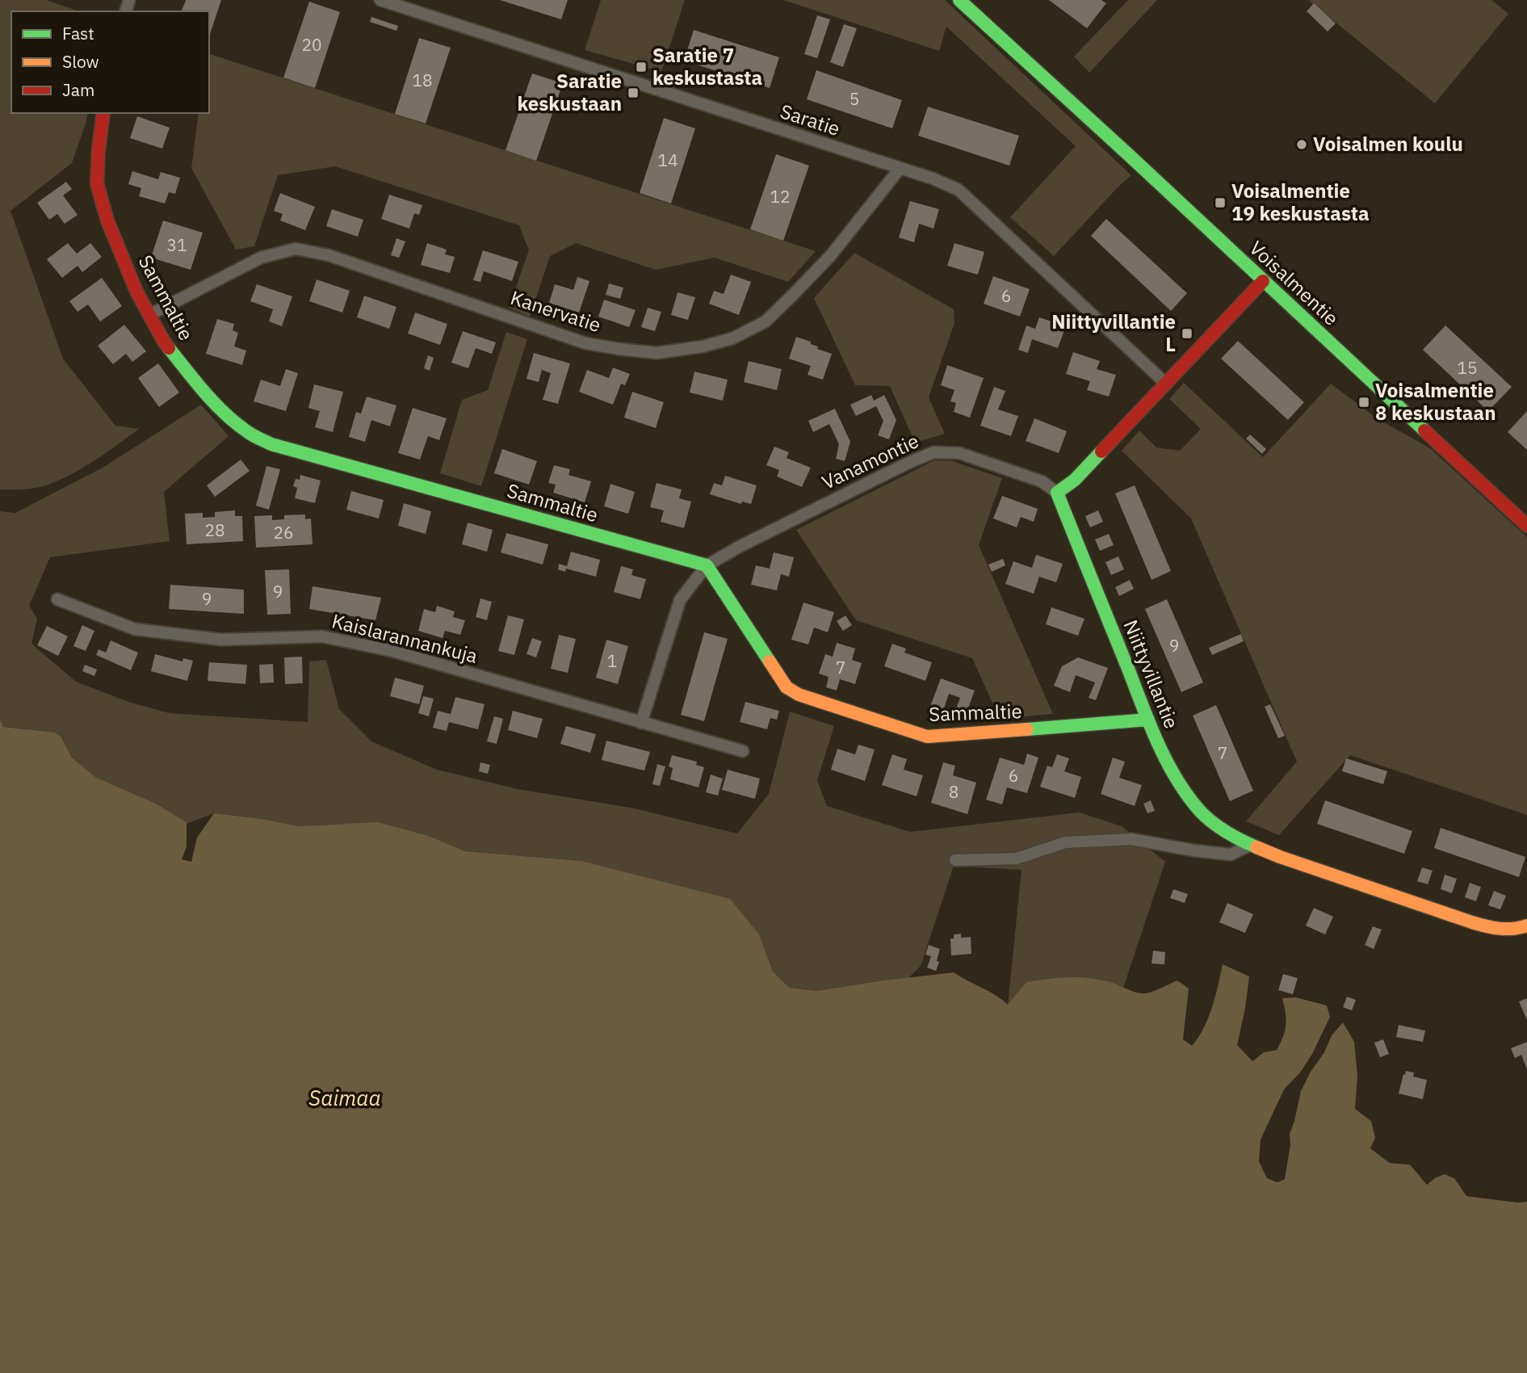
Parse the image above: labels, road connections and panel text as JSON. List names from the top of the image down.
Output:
{
  "streets": {
    "street": [
      "Saratie",
      "Voisalmentie",
      "Sammaltie",
      "Kanervatie",
      "Vanamontie",
      "Kaislarannankuja",
      "Niittyvillantie"
    ]
  },
  "crossings": [
    ["Saratie", "Kanervatie"],
    ["Sammaltie", "Kanervatie"],
    ["Sammaltie", "Vanamontie"],
    ["Sammaltie", "Niittyvillantie"],
    ["Vanamontie", "Niittyvillantie"]
  ],
  "water": ["Saimaa"],
  "places": {
    "transit": [
      "Saratie 7 keskustasta",
      "Saratie keskustaan",
      "Voisalmentie 19 keskustasta",
      "Niittyvillantie L",
      "Voisalmentie 8 keskustaan"
    ],
    "other": ["Voisalmen koulu"]
  },
  "house_numbers": [
    "20",
    "18",
    "5",
    "14",
    "12",
    "31",
    "6",
    "15",
    "28",
    "26",
    "9",
    "9",
    "9",
    "1",
    "7",
    "7",
    "6",
    "8"
  ],
  "legend": ["Fast", "Slow", "Jam"]
}
